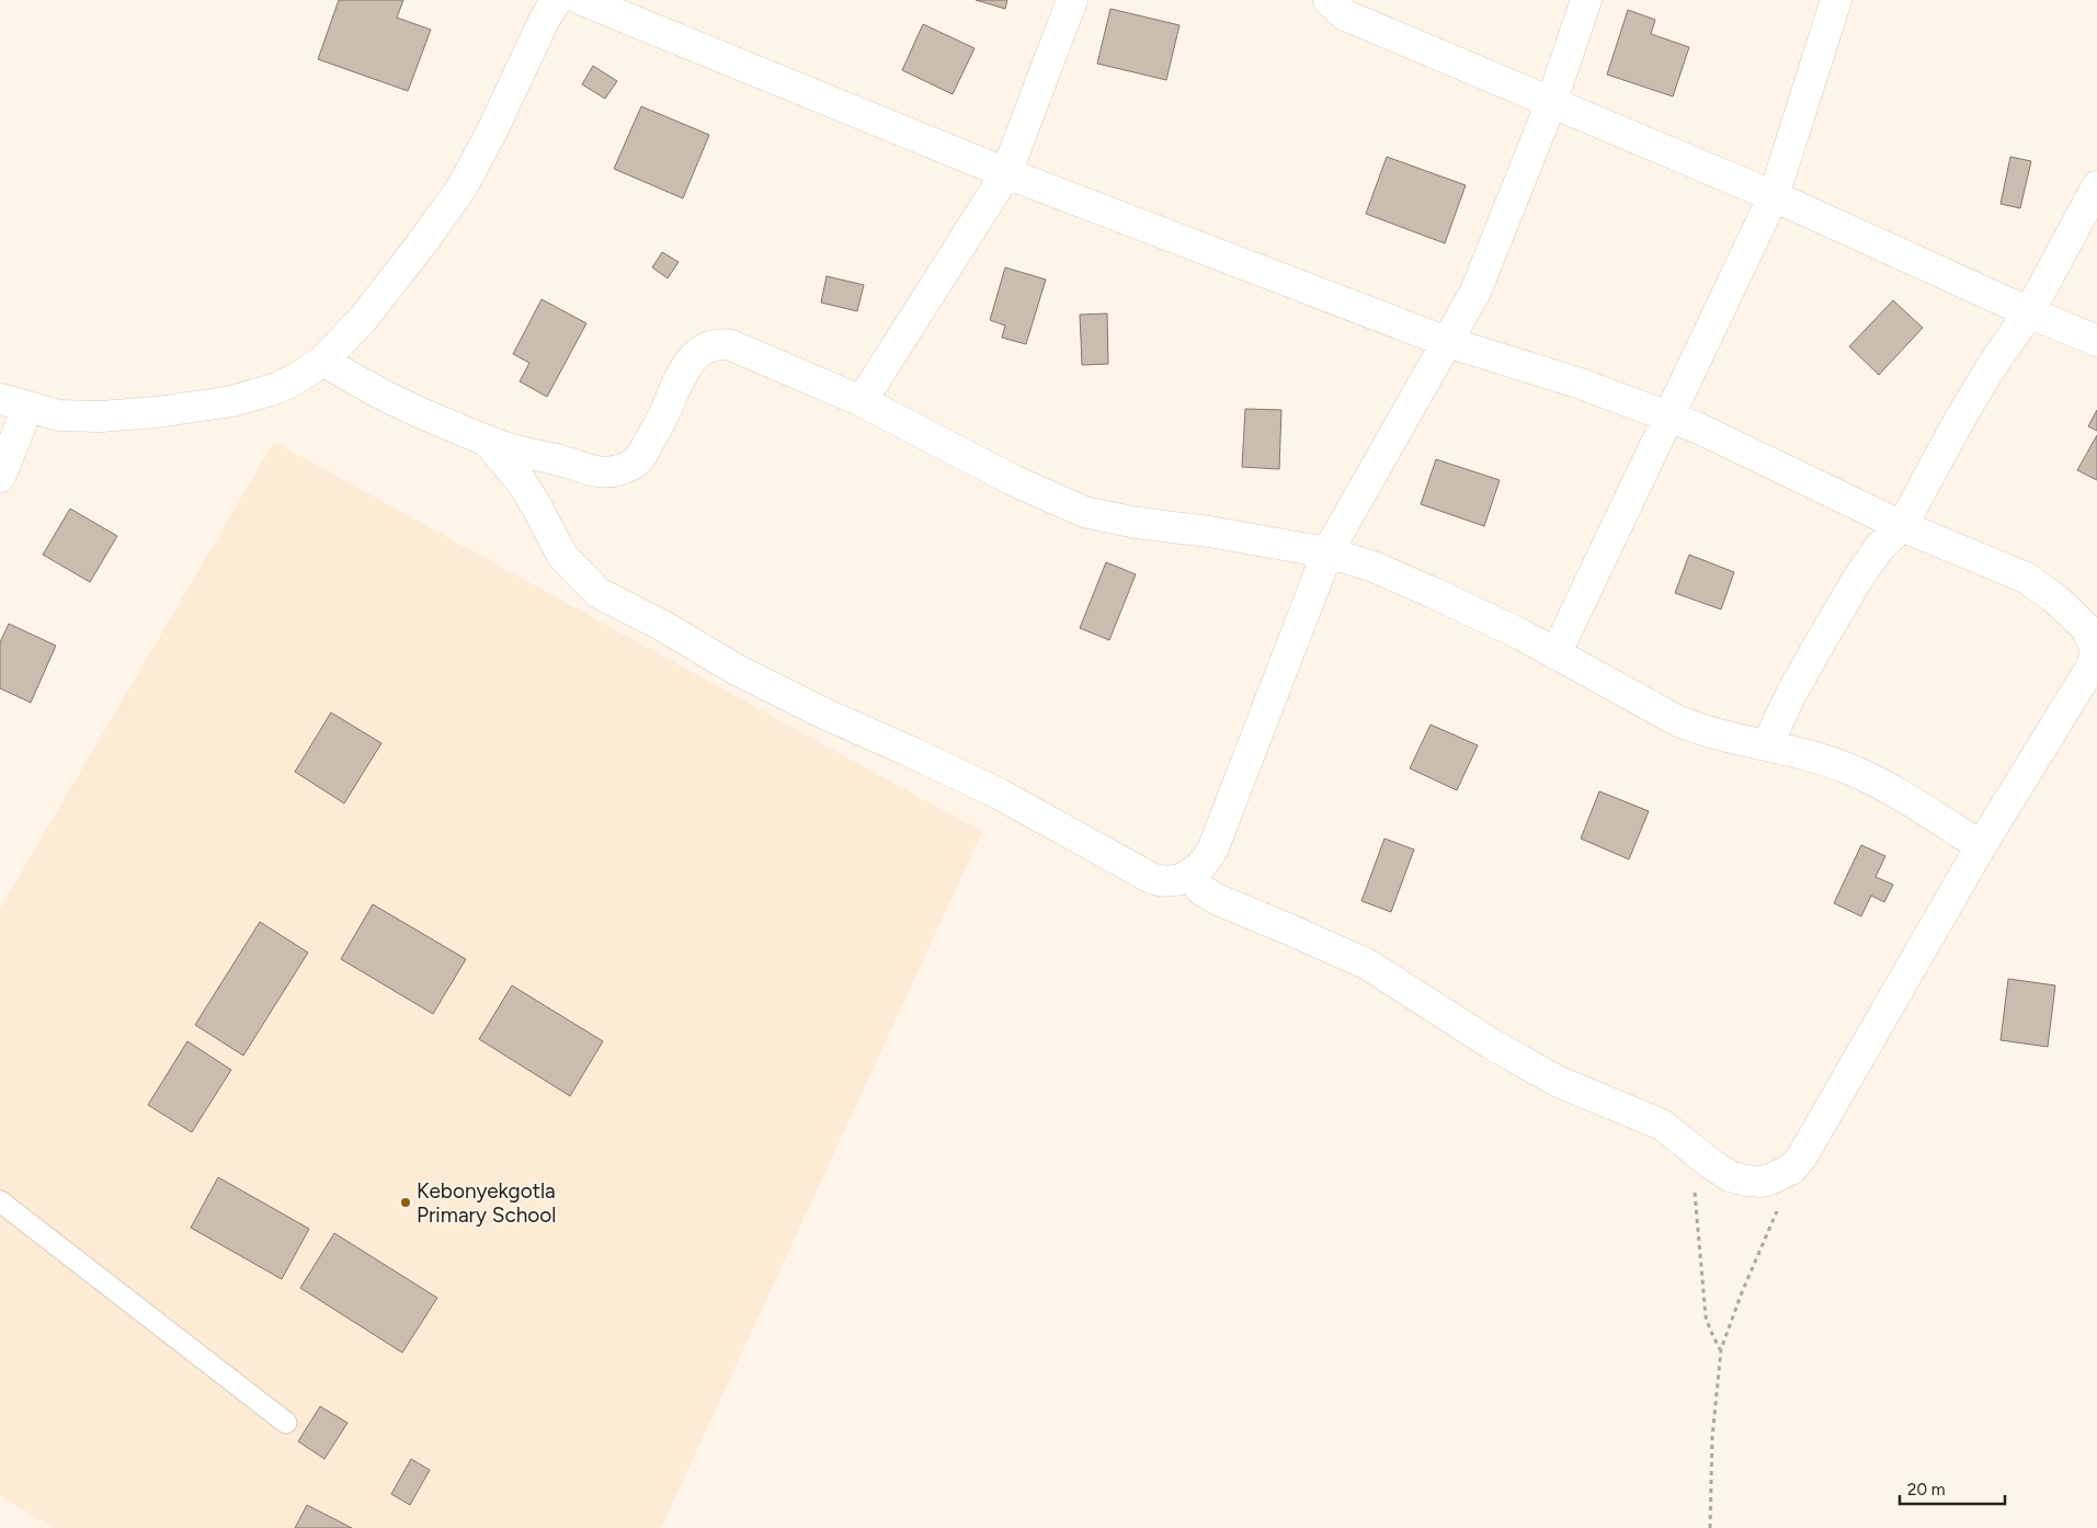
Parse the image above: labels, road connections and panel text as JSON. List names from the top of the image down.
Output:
{
  "places": ["Kebonyekgotla Primary School"],
  "scale_bar": "20 m"
}
